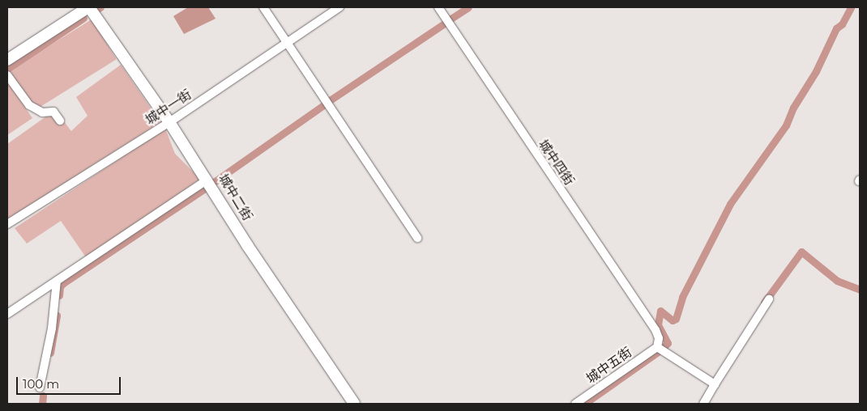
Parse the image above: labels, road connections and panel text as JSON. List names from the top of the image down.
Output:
{
  "streets": {
    "street": [
      "城中一街",
      "城中四街",
      "城中二街",
      "城中五街"
    ]
  },
  "crossings": [
    ["城中一街", "城中二街"],
    ["城中四街", "城中五街"]
  ],
  "scale_bar": "100 m"
}
